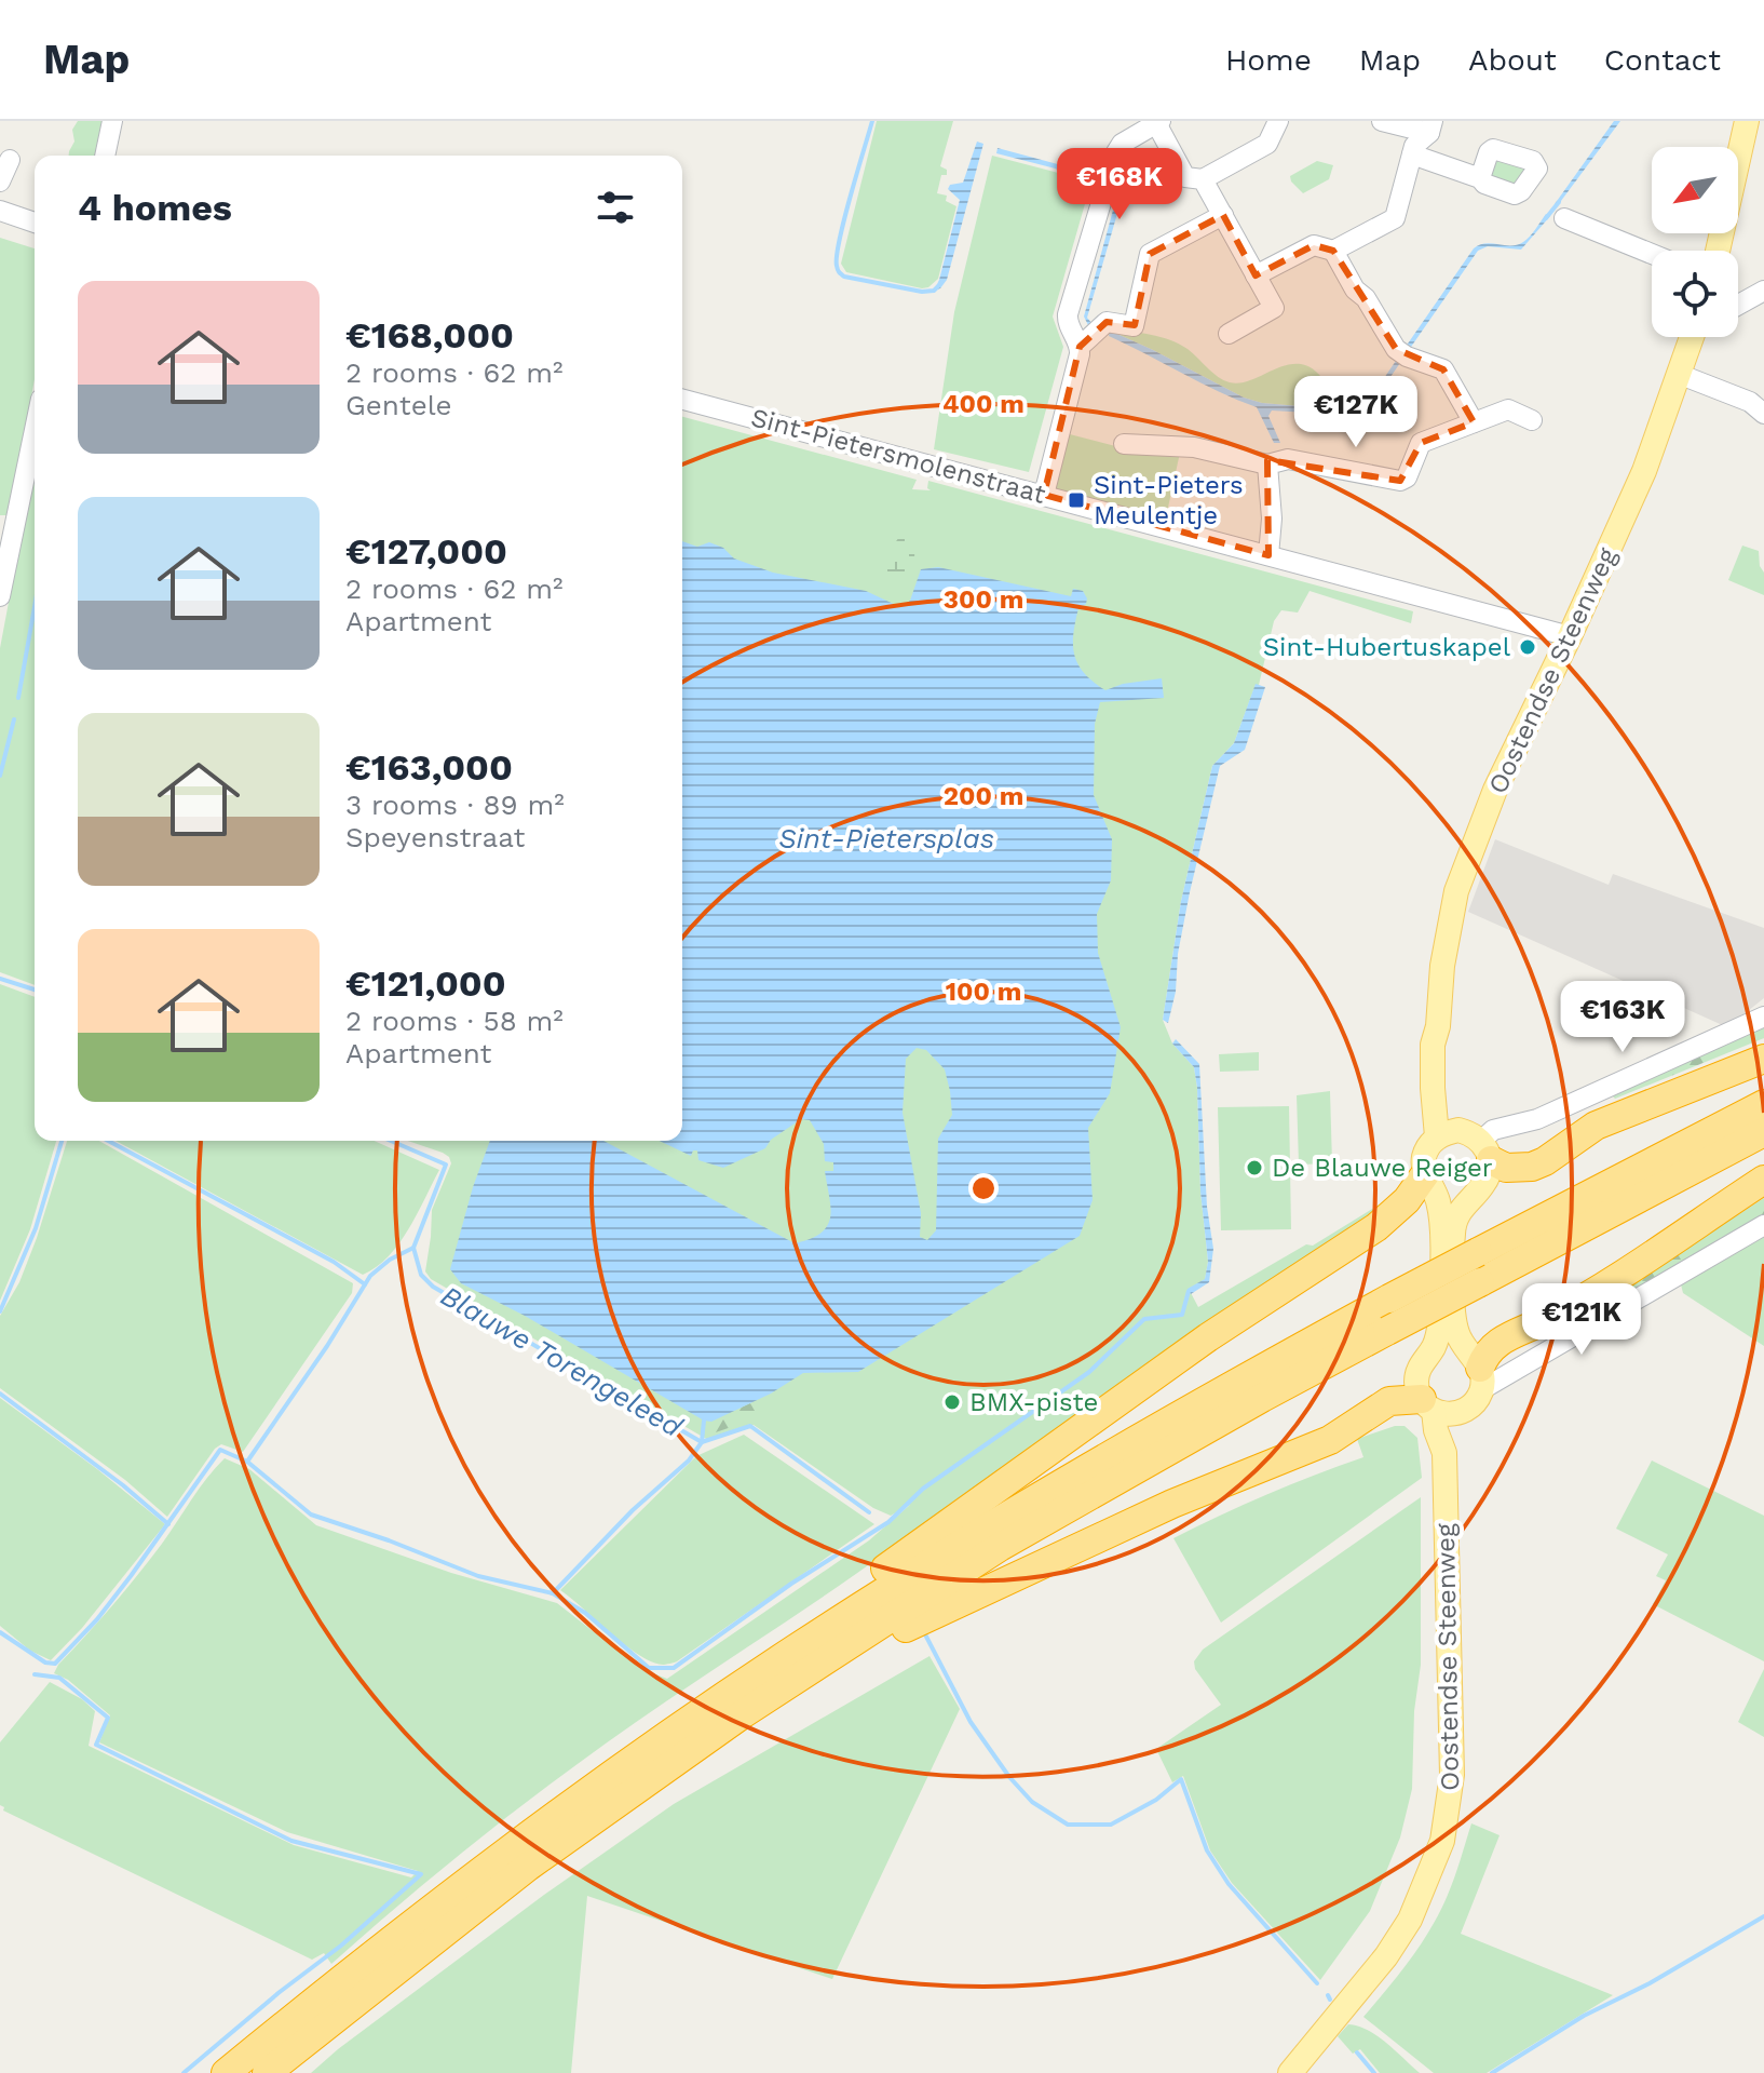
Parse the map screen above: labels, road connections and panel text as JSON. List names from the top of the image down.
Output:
{
  "streets": {
    "main road": ["Oostendse Steenweg"],
    "street": ["Sint-Pietersmolenstraat"]
  },
  "crossings": [
    ["Sint-Pietersmolenstraat", "Oostendse Steenweg"]
  ],
  "water": ["Sint-Pietersplas", "Blauwe Torengeleed"],
  "places": {
    "transit": ["Sint-Pieters Meulentje"],
    "other": ["Sint-Hubertuskapel", "De Blauwe Reiger", "BMX-piste"]
  },
  "north": "bottom left",
  "page": {
    "header": "Map",
    "nav": [
      "Home",
      "Map",
      "About",
      "Contact"
    ],
    "price": [
      "€168K",
      "€127K",
      "€163K",
      "€121K"
    ],
    "heading": "4 homes",
    "list": [
      {
        "name": "€168,000",
        "note": "2 rooms · 62 m² · Gentele"
      },
      {
        "name": "€127,000",
        "note": "2 rooms · 62 m² · Apartment"
      },
      {
        "name": "€163,000",
        "note": "3 rooms · 89 m² · Speyenstraat"
      },
      {
        "name": "€121,000",
        "note": "2 rooms · 58 m² · Apartment"
      }
    ]
  },
  "rings": [
    "400 m",
    "300 m",
    "200 m",
    "100 m"
  ]
}
